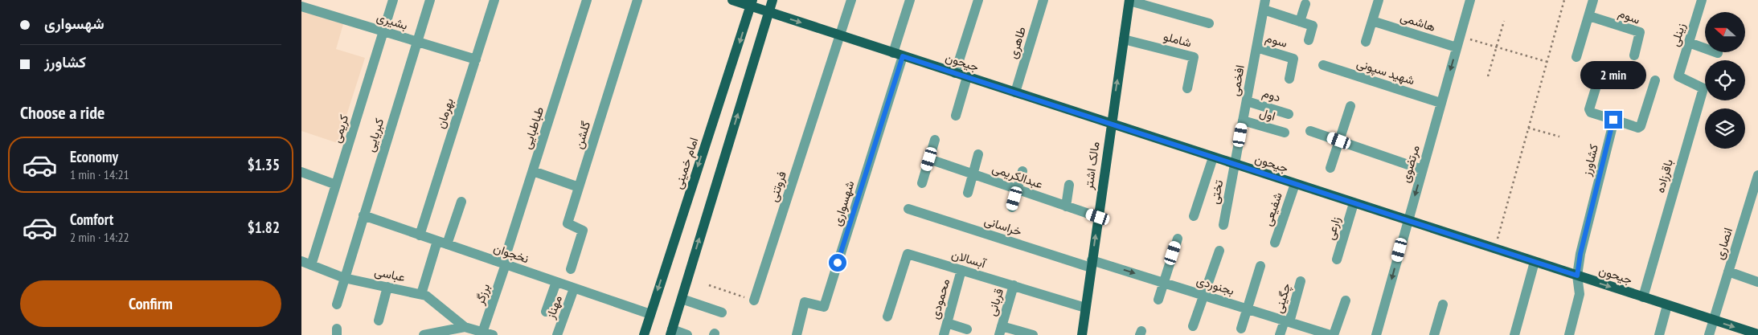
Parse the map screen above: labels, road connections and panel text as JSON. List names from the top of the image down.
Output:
{
  "streets": {
    "main road": ["جیحون", "امام خمینی", "مالک اشتر"],
    "street": [
      "سوم",
      "بشیری",
      "هاشمی",
      "زینلی",
      "شاملو",
      "طاهری",
      "شهید سپونی",
      "افخمی",
      "دوم",
      "بهرمان",
      "اول",
      "طباطبایی",
      "کریمی",
      "کبریایی",
      "گلشن",
      "کشاورز",
      "مرتضوی",
      "عبدالکریمی",
      "باقرزاده",
      "فروتنی",
      "تختی",
      "شهسواری",
      "شفیعی",
      "خراسانی",
      "زارعی",
      "انصاری",
      "نخجوان",
      "آبسالان",
      "عباسی",
      "بجنوردی",
      "برزگر",
      "چگینی",
      "محمودی",
      "قربانی",
      "مهناز"
    ]
  },
  "crossings": [
    ["سوم", "افخمی"],
    ["بشیری", "بهرمان"],
    ["بشیری", "کریمی"],
    ["بشیری", "کبریایی"],
    ["هاشمی", "مرتضوی"],
    ["زینلی", "باقرزاده"],
    ["شاملو", "مالک اشتر"],
    ["طاهری", "جیحون"],
    ["جیحون", "افخمی"],
    ["جیحون", "کشاورز"],
    ["جیحون", "امام خمینی"],
    ["جیحون", "مرتضوی"],
    ["جیحون", "مالک اشتر"],
    ["جیحون", "باقرزاده"],
    ["جیحون", "فروتنی"],
    ["جیحون", "تختی"],
    ["جیحون", "شهسواری"],
    ["جیحون", "شفیعی"],
    ["جیحون", "زارعی"],
    ["جیحون", "انصاری"],
    ["شهید سپونی", "مرتضوی"],
    ["افخمی", "دوم"],
    ["افخمی", "اول"],
    ["افخمی", "تختی"],
    ["بهرمان", "نخجوان"],
    ["طباطبایی", "نخجوان"],
    ["طباطبایی", "برزگر"],
    ["کریمی", "عباسی"],
    ["کبریایی", "نخجوان"],
    ["کبریایی", "عباسی"],
    ["امام خمینی", "نخجوان"],
    ["مالک اشتر", "عبدالکریمی"],
    ["مالک اشتر", "خراسانی"],
    ["مالک اشتر", "آبسالان"],
    ["مالک اشتر", "بجنوردی"],
    ["خراسانی", "بجنوردی"],
    ["نخجوان", "برزگر"],
    ["نخجوان", "مهناز"],
    ["آبسالان", "محمودی"],
    ["آبسالان", "قربانی"],
    ["بجنوردی", "چگینی"]
  ],
  "one_way": ["مالک اشتر"],
  "north": "left",
  "page": {
    "banner": ["شهسواری", "کشاورز"],
    "bubble": "2 min",
    "heading": "Choose a ride",
    "list": [
      {
        "name": "Economy",
        "note": "1 min · 14:21",
        "value": "$1.35"
      },
      {
        "name": "Comfort",
        "note": "2 min · 14:22",
        "value": "$1.82"
      }
    ],
    "buttons": "Confirm"
  }
}
